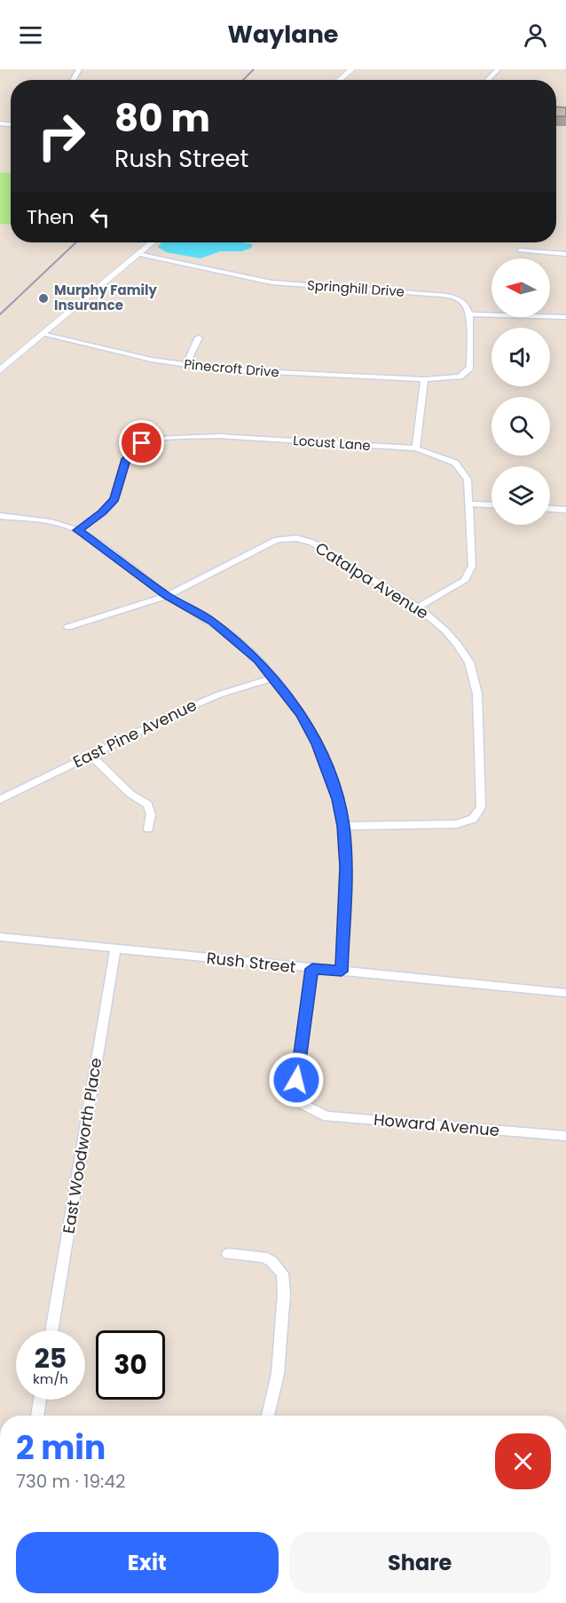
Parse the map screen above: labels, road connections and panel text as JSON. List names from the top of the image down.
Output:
{
  "streets": {
    "street": [
      "Springhill Drive",
      "Pinecroft Drive",
      "Locust Lane",
      "Catalpa Avenue",
      "East Pine Avenue",
      "Rush Street",
      "Howard Avenue",
      "East Woodworth Place"
    ]
  },
  "crossings": [
    ["Springhill Drive", "Pinecroft Drive"],
    ["Locust Lane", "Catalpa Avenue"],
    ["Rush Street", "Howard Avenue"],
    ["Rush Street", "East Woodworth Place"]
  ],
  "places": ["Murphy Family Insurance"],
  "north": "left",
  "page": {
    "header": "Waylane",
    "turn": ["80 m", "Rush Street"],
    "then": "Then",
    "speed": "25 km/h",
    "limit": "30",
    "heading": ["2 min", "730 m · 19:42"],
    "buttons": ["Exit", "Share"]
  }
}
